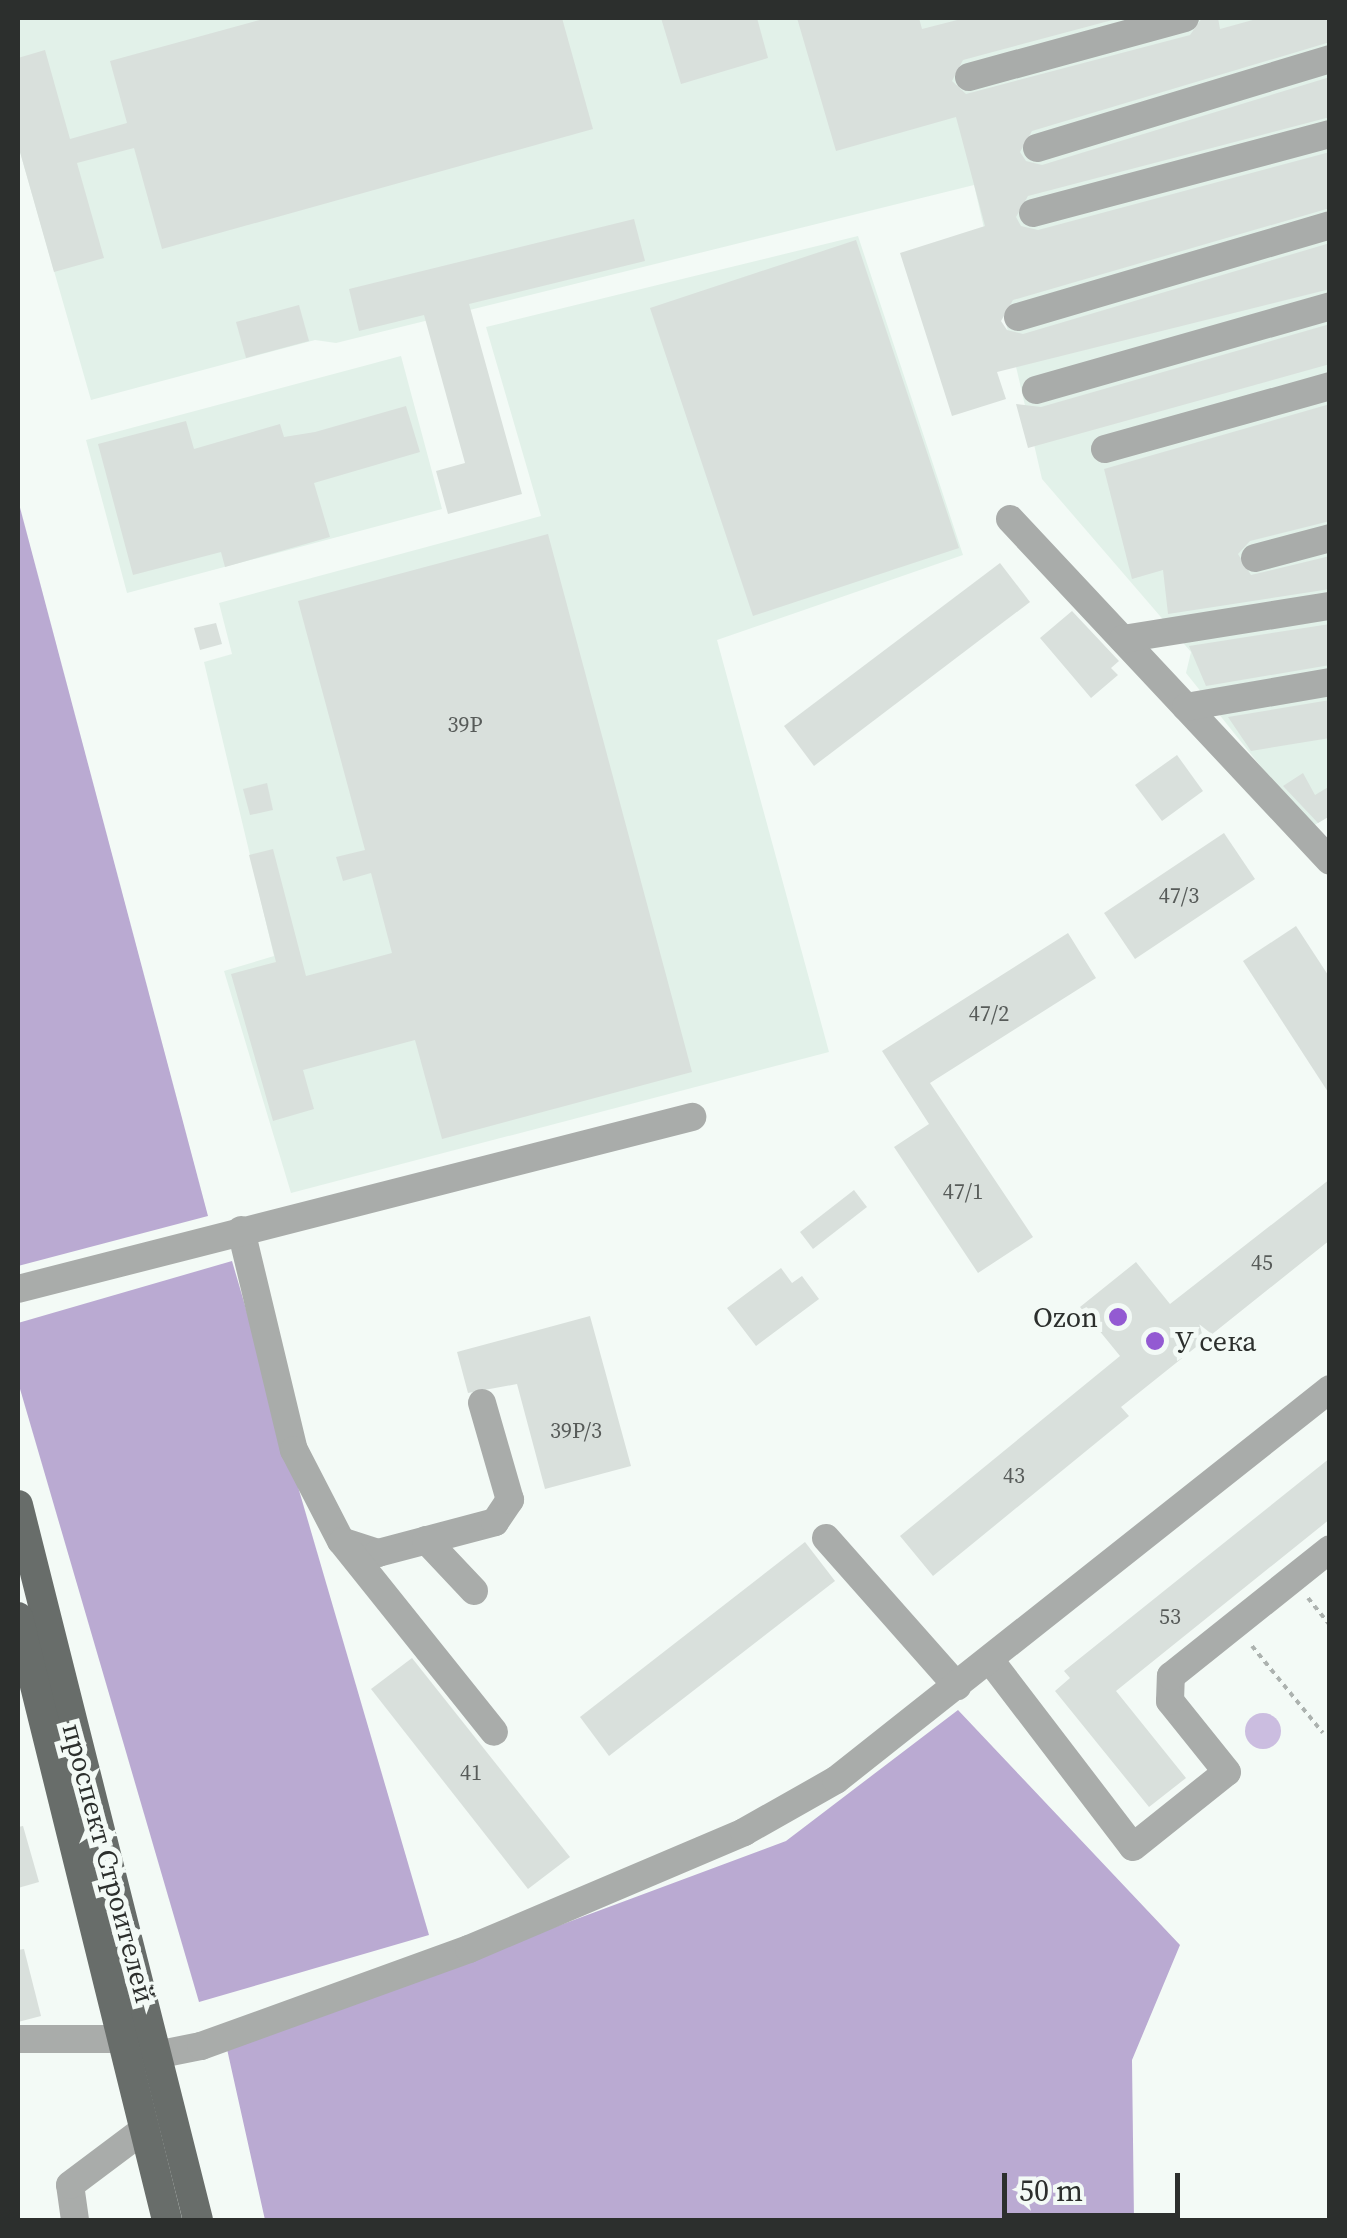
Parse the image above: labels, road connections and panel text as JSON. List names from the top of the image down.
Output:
{
  "streets": {
    "main road": ["проспект Строителей"]
  },
  "places": ["Ozon", "У сека"],
  "house_numbers": [
    "39Р",
    "47/3",
    "47/2",
    "47/1",
    "45",
    "39Р/3",
    "43",
    "53",
    "41"
  ],
  "scale_bar": "50 m"
}
